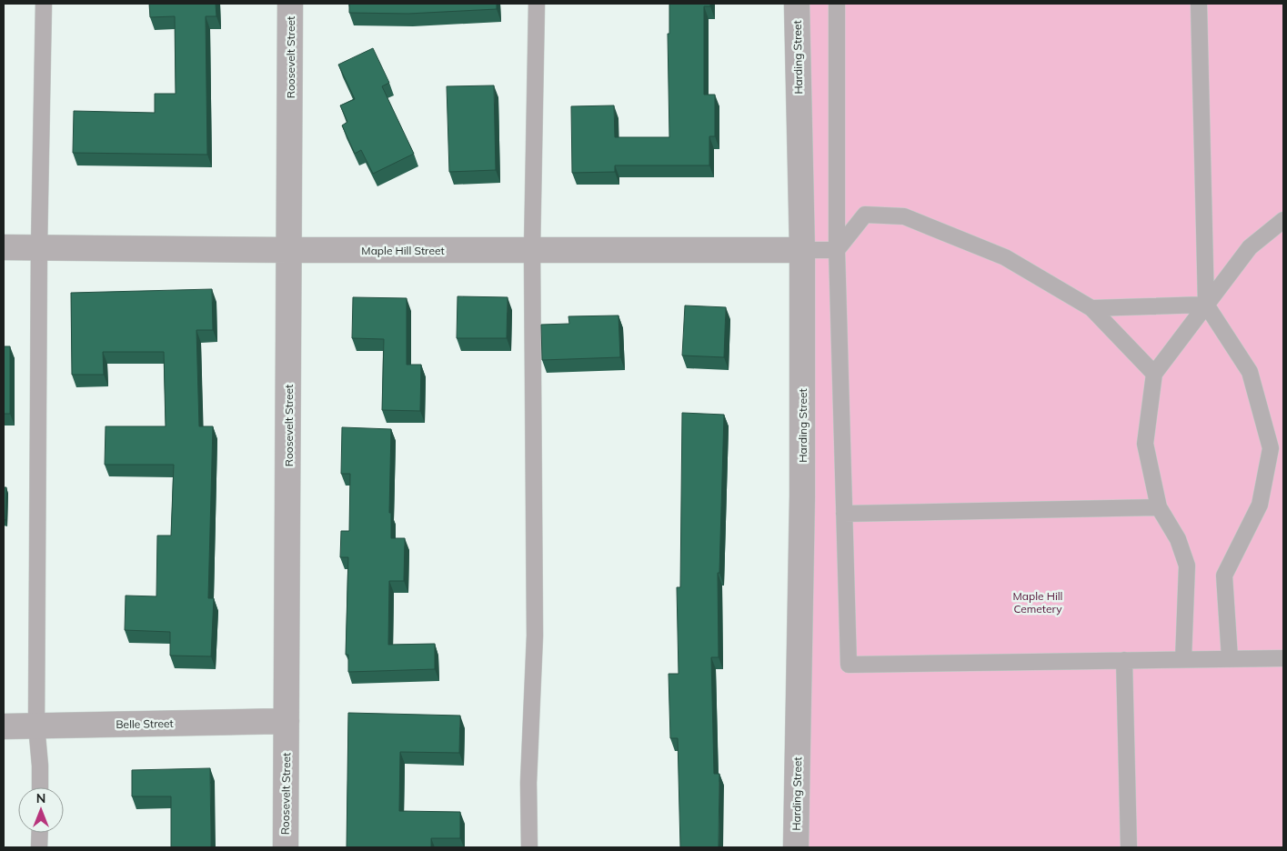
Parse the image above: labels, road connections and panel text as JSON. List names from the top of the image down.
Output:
{
  "streets": {
    "street": [
      "Roosevelt Street",
      "Harding Street",
      "Maple Hill Street",
      "Belle Street"
    ]
  },
  "crossings": [
    ["Roosevelt Street", "Maple Hill Street"],
    ["Roosevelt Street", "Belle Street"],
    ["Harding Street", "Maple Hill Street"]
  ],
  "parks": ["Maple Hill Cemetery"],
  "north": "top"
}
